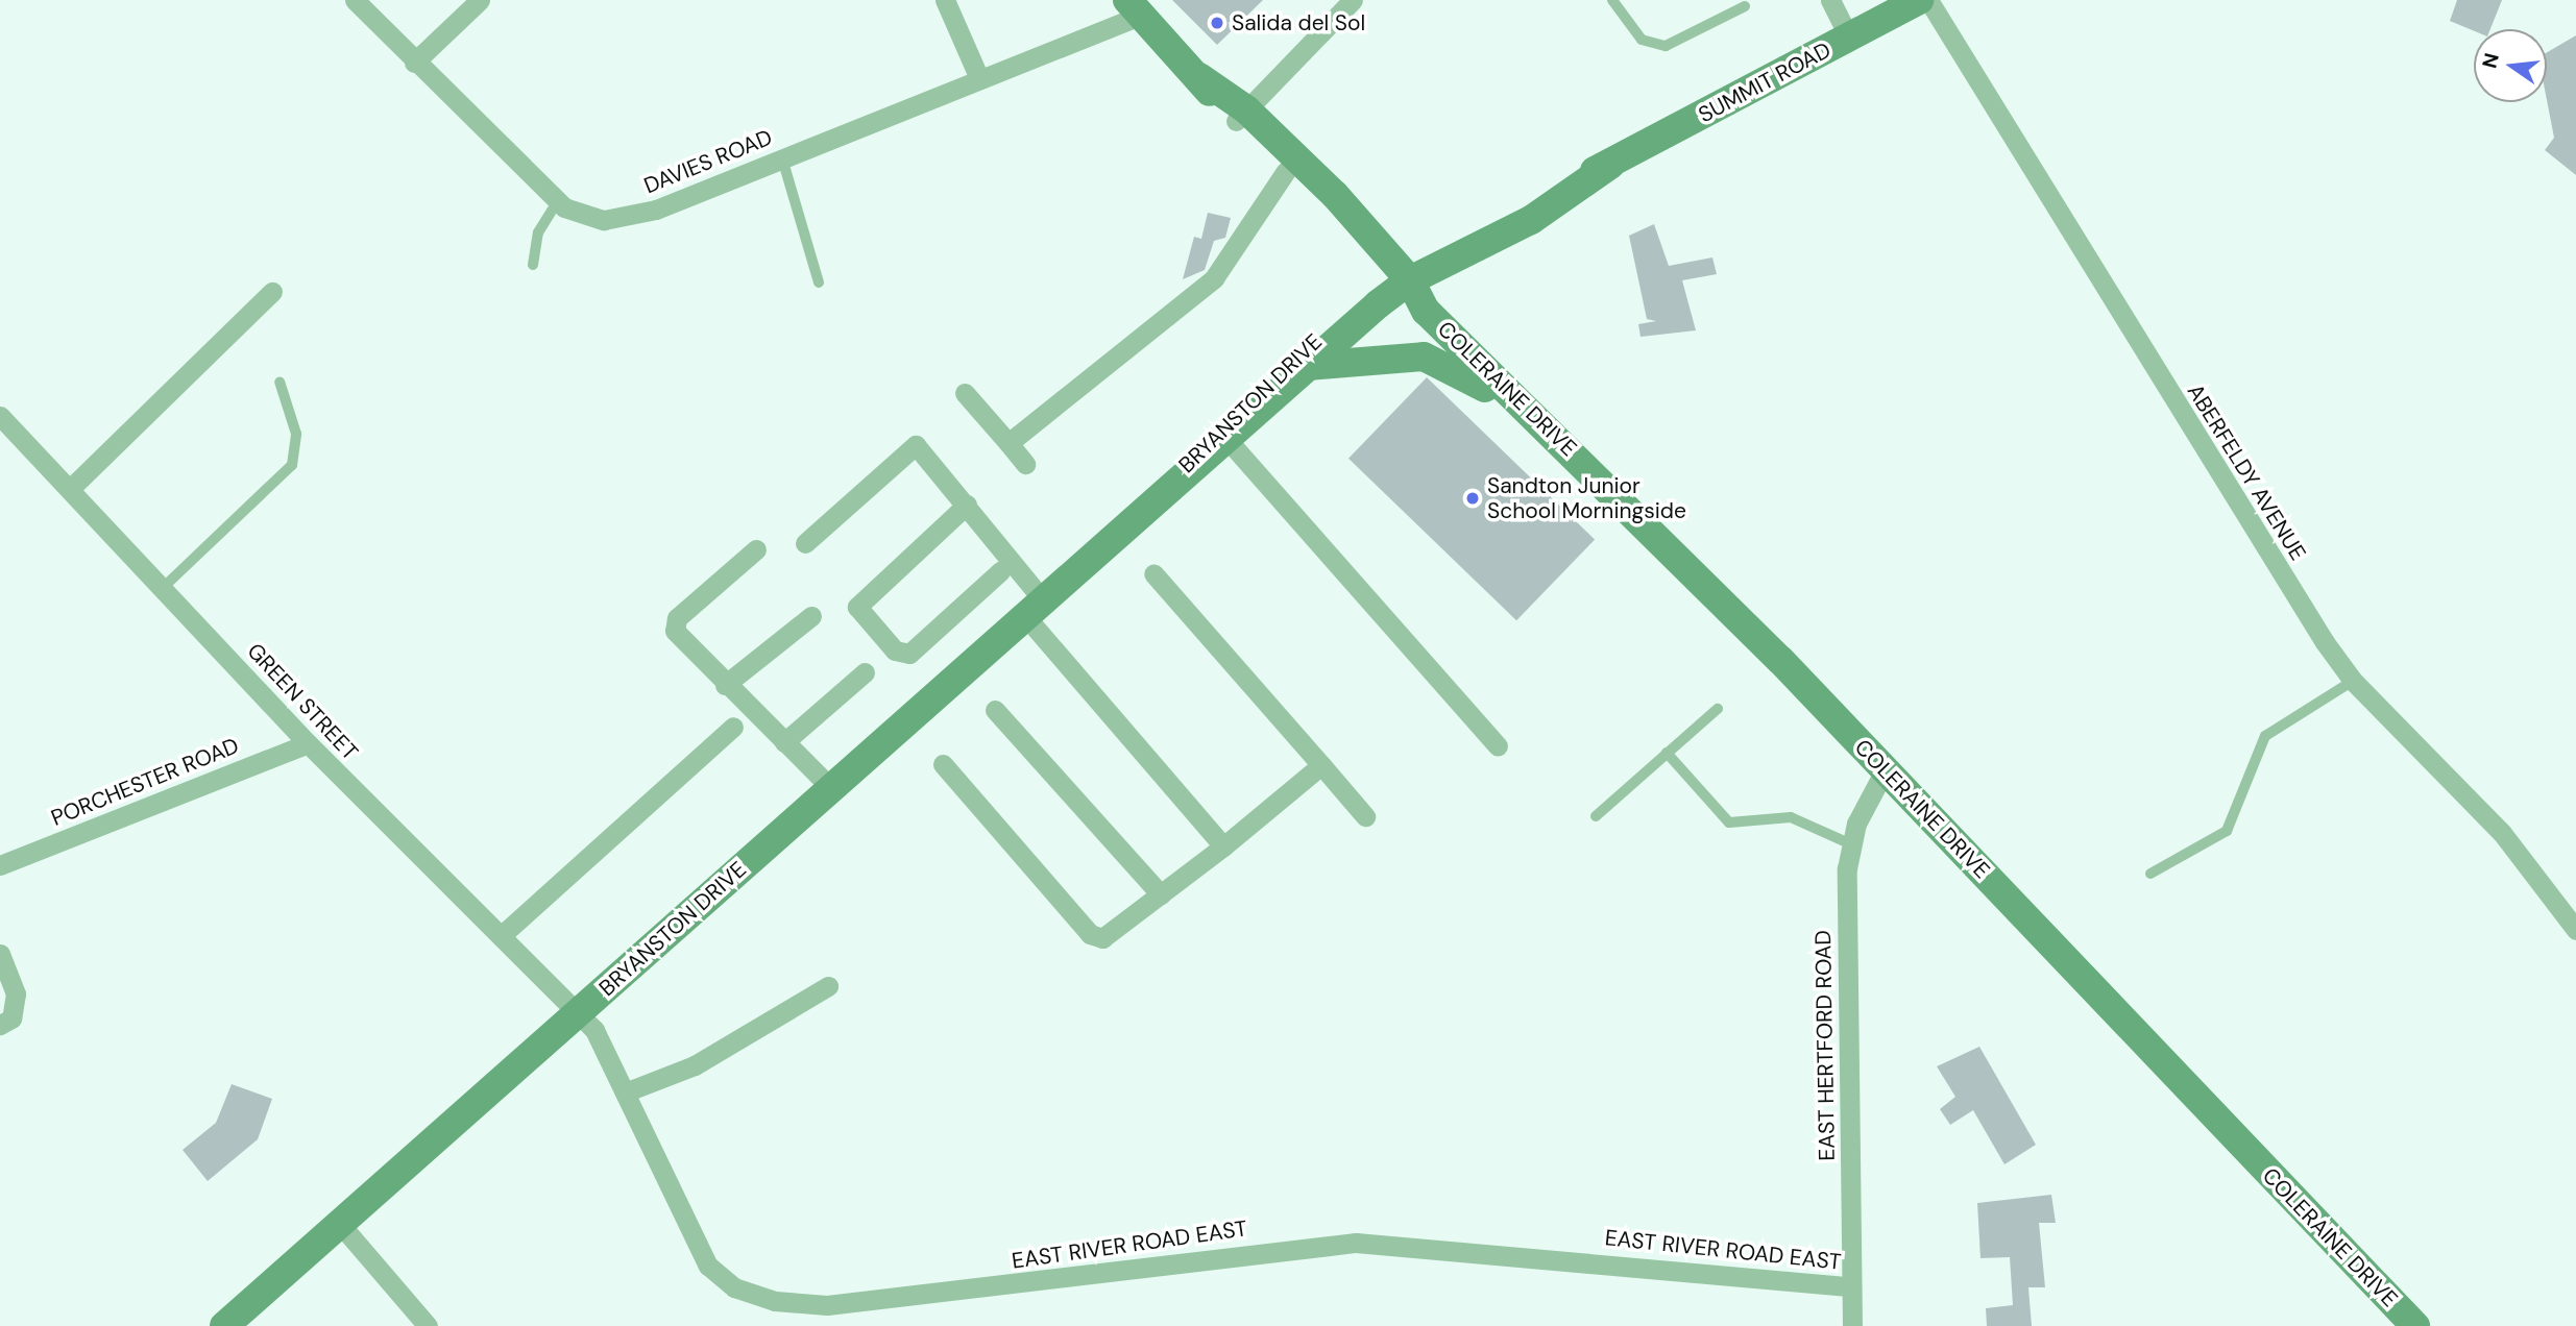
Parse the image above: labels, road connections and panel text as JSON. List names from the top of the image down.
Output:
{
  "streets": {
    "main road": ["SUMMIT ROAD", "COLERAINE DRIVE", "BRYANSTON DRIVE"],
    "street": [
      "DAVIES ROAD",
      "ABERFELDY AVENUE",
      "GREEN STREET",
      "PORCHESTER ROAD",
      "EAST HERTFORD ROAD",
      "EAST RIVER ROAD EAST"
    ]
  },
  "crossings": [
    ["SUMMIT ROAD", "COLERAINE DRIVE"],
    ["SUMMIT ROAD", "BRYANSTON DRIVE"],
    ["DAVIES ROAD", "COLERAINE DRIVE"],
    ["COLERAINE DRIVE", "BRYANSTON DRIVE"],
    ["COLERAINE DRIVE", "EAST HERTFORD ROAD"],
    ["BRYANSTON DRIVE", "GREEN STREET"],
    ["BRYANSTON DRIVE", "EAST RIVER ROAD EAST"],
    ["GREEN STREET", "PORCHESTER ROAD"],
    ["GREEN STREET", "EAST RIVER ROAD EAST"],
    ["EAST HERTFORD ROAD", "EAST RIVER ROAD EAST"]
  ],
  "places": ["Salida del Sol", "Sandton Junior School Morningside"],
  "north": "left"
}
